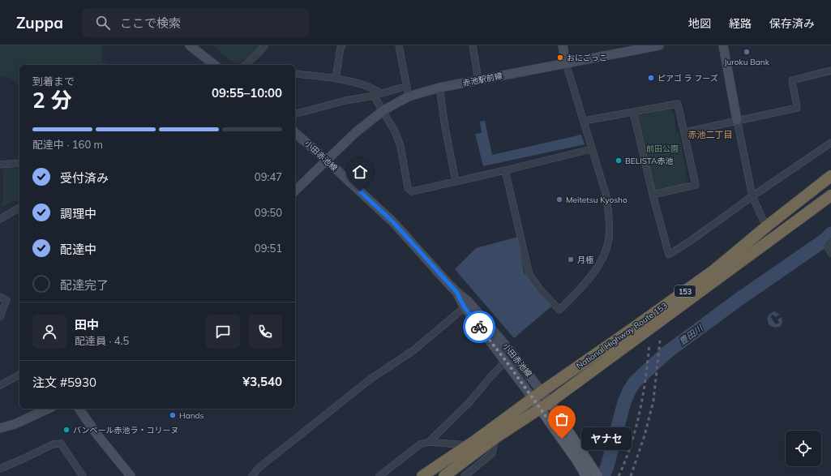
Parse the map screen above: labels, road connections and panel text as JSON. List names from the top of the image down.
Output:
{
  "streets": {
    "highway": ["153", "National Highway Route 153"],
    "street": ["赤池駅前線", "小田赤池線"]
  },
  "crossings": [
    ["赤池駅前線", "小田赤池線"],
    ["小田赤池線", "National Highway Route 153"]
  ],
  "districts": ["赤池二丁目"],
  "water": ["豊田川"],
  "parks": ["前田公園"],
  "places": [
    "Juroku Bank",
    "おにごっこ",
    "ピアゴ ラ フーズ",
    "BELISTA赤池",
    "Meitetsu Kyosho",
    "月極",
    "Hands",
    "バンベール赤池ラ・コリーヌ",
    "ヤナセ"
  ],
  "page": {
    "header": "Zuppa",
    "search": "ここで検索",
    "nav": ["地図", "経路", "保存済み"],
    "heading": ["2 分", "到着まで", "09:55–10:00"],
    "panel": [
      "田中",
      "配達員 · 4.5",
      "注文 #5930",
      "¥3,540"
    ],
    "bar": "配達中 · 160 m",
    "list": [
      ["受付済み", "09:47"],
      ["調理中", "09:50"],
      ["配達中", "09:51"],
      "配達完了"
    ],
    "bubble": "ヤナセ"
  }
}
